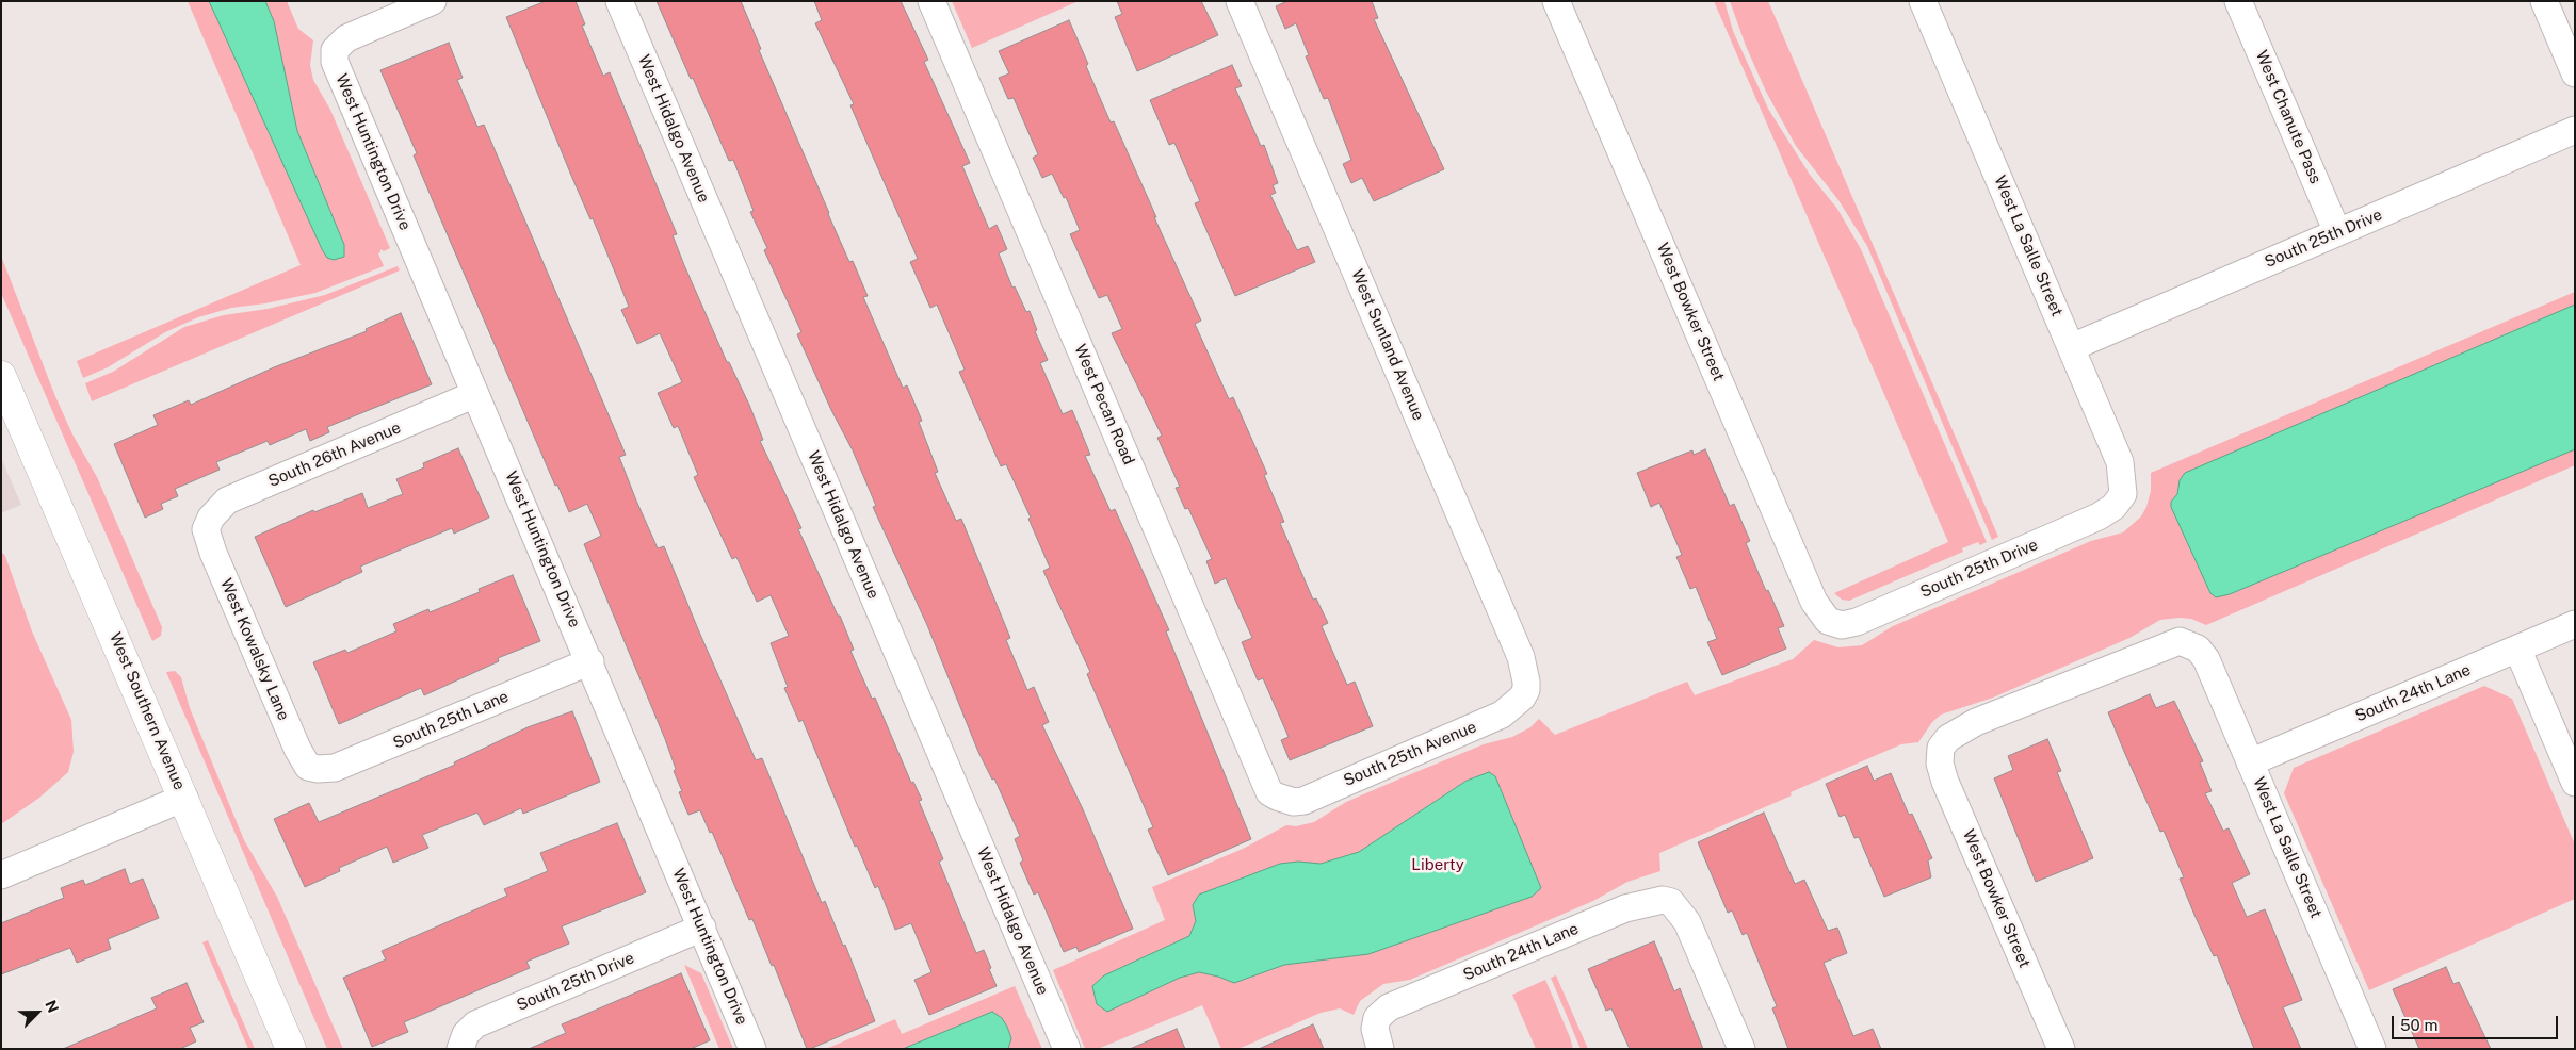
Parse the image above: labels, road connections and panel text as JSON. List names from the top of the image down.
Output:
{
  "streets": {
    "main road": ["West Southern Avenue"],
    "street": [
      "West Chanute Pass",
      "West Hidalgo Avenue",
      "West Huntington Drive",
      "South 25th Drive",
      "West La Salle Street",
      "West Bowker Street",
      "West Sunland Avenue",
      "West Pecan Road",
      "South 26th Avenue",
      "West Kowalsky Lane",
      "South 24th Lane",
      "South 25th Lane",
      "South 25th Avenue"
    ]
  },
  "crossings": [
    ["West Chanute Pass", "South 25th Drive"],
    ["West Huntington Drive", "South 25th Drive"],
    ["West Huntington Drive", "South 26th Avenue"],
    ["West Huntington Drive", "South 25th Lane"],
    ["South 25th Drive", "West La Salle Street"],
    ["South 25th Drive", "West Bowker Street"],
    ["West La Salle Street", "West Bowker Street"],
    ["West La Salle Street", "South 24th Lane"],
    ["West Sunland Avenue", "South 25th Avenue"],
    ["West Pecan Road", "South 25th Avenue"],
    ["South 26th Avenue", "West Kowalsky Lane"],
    ["West Kowalsky Lane", "South 25th Lane"]
  ],
  "parks": ["Liberty"],
  "scale_bar": "50 m",
  "north": "top right"
}
